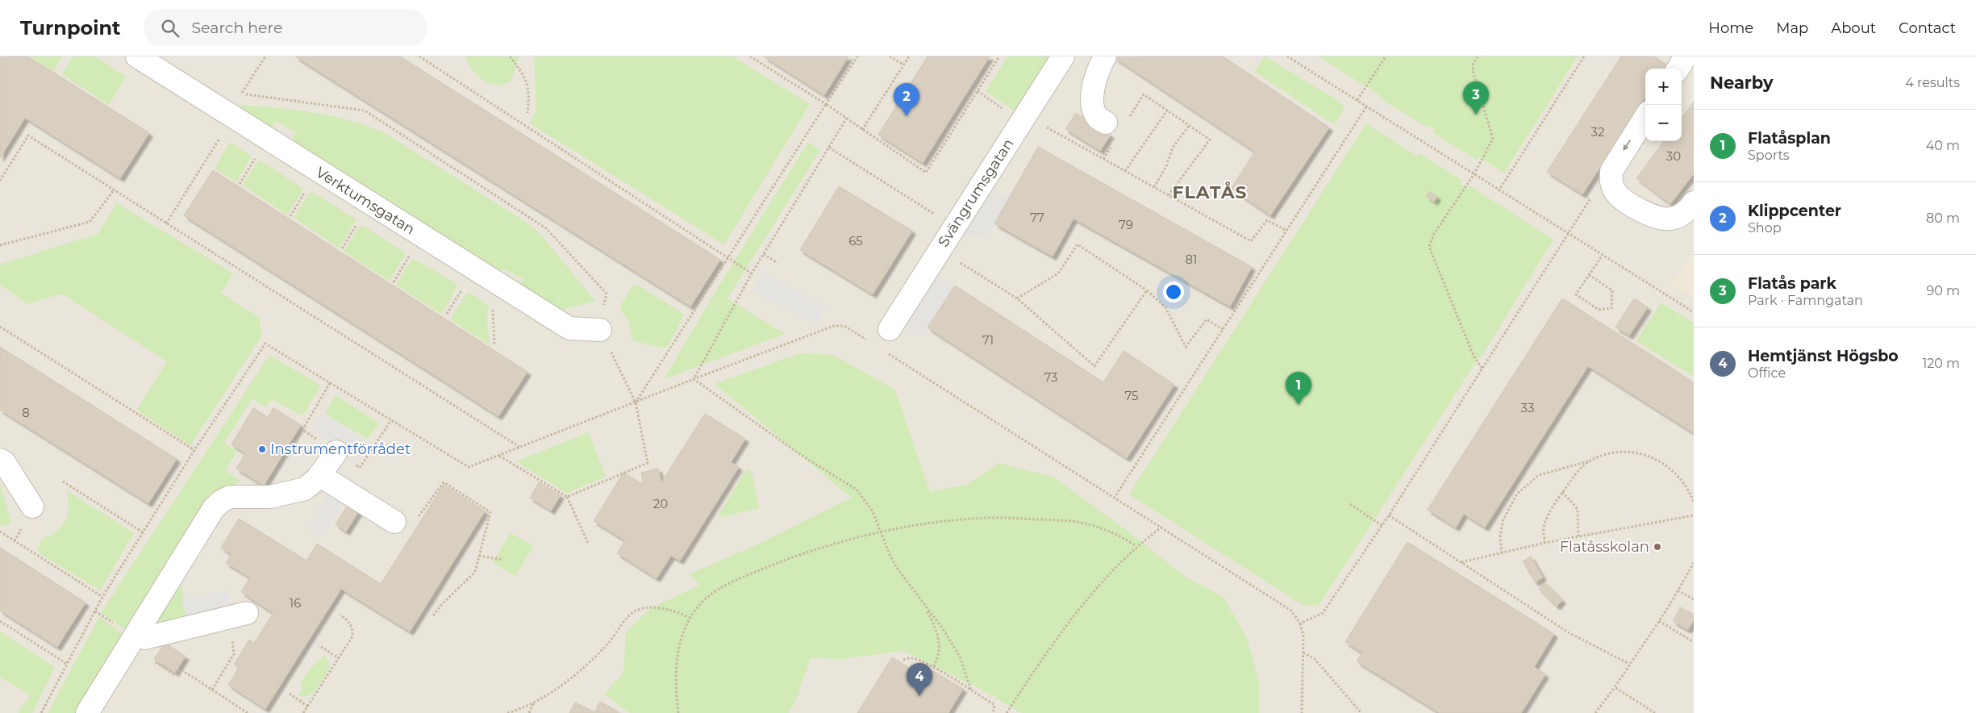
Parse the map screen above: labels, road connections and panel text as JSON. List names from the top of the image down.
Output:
{
  "streets": {
    "street": ["Svängrumsgatan", "Verktumsgatan"]
  },
  "districts": ["FLATÅS"],
  "places": ["Instrumentförrådet", "Flatåsskolan"],
  "house_numbers": [
    "32",
    "30",
    "77",
    "79",
    "65",
    "81",
    "71",
    "73",
    "75",
    "33",
    "8",
    "20",
    "16"
  ],
  "page": {
    "header": "Turnpoint",
    "search": "Search here",
    "nav": [
      "Home",
      "Map",
      "About",
      "Contact"
    ],
    "heading": ["Nearby", "4 results"],
    "map_buttons": ["+", "−"],
    "pins": [
      "3",
      "2",
      "1",
      "4"
    ],
    "list": [
      {
        "mark": "1",
        "name": "Flatåsplan",
        "note": "Sports",
        "value": "40 m"
      },
      {
        "mark": "2",
        "name": "Klippcenter",
        "note": "Shop",
        "value": "80 m"
      },
      {
        "mark": "3",
        "name": "Flatås park",
        "note": "Park · Famngatan",
        "value": "90 m"
      },
      {
        "mark": "4",
        "name": "Hemtjänst Högsbo",
        "note": "Office",
        "value": "120 m"
      }
    ]
  }
}
